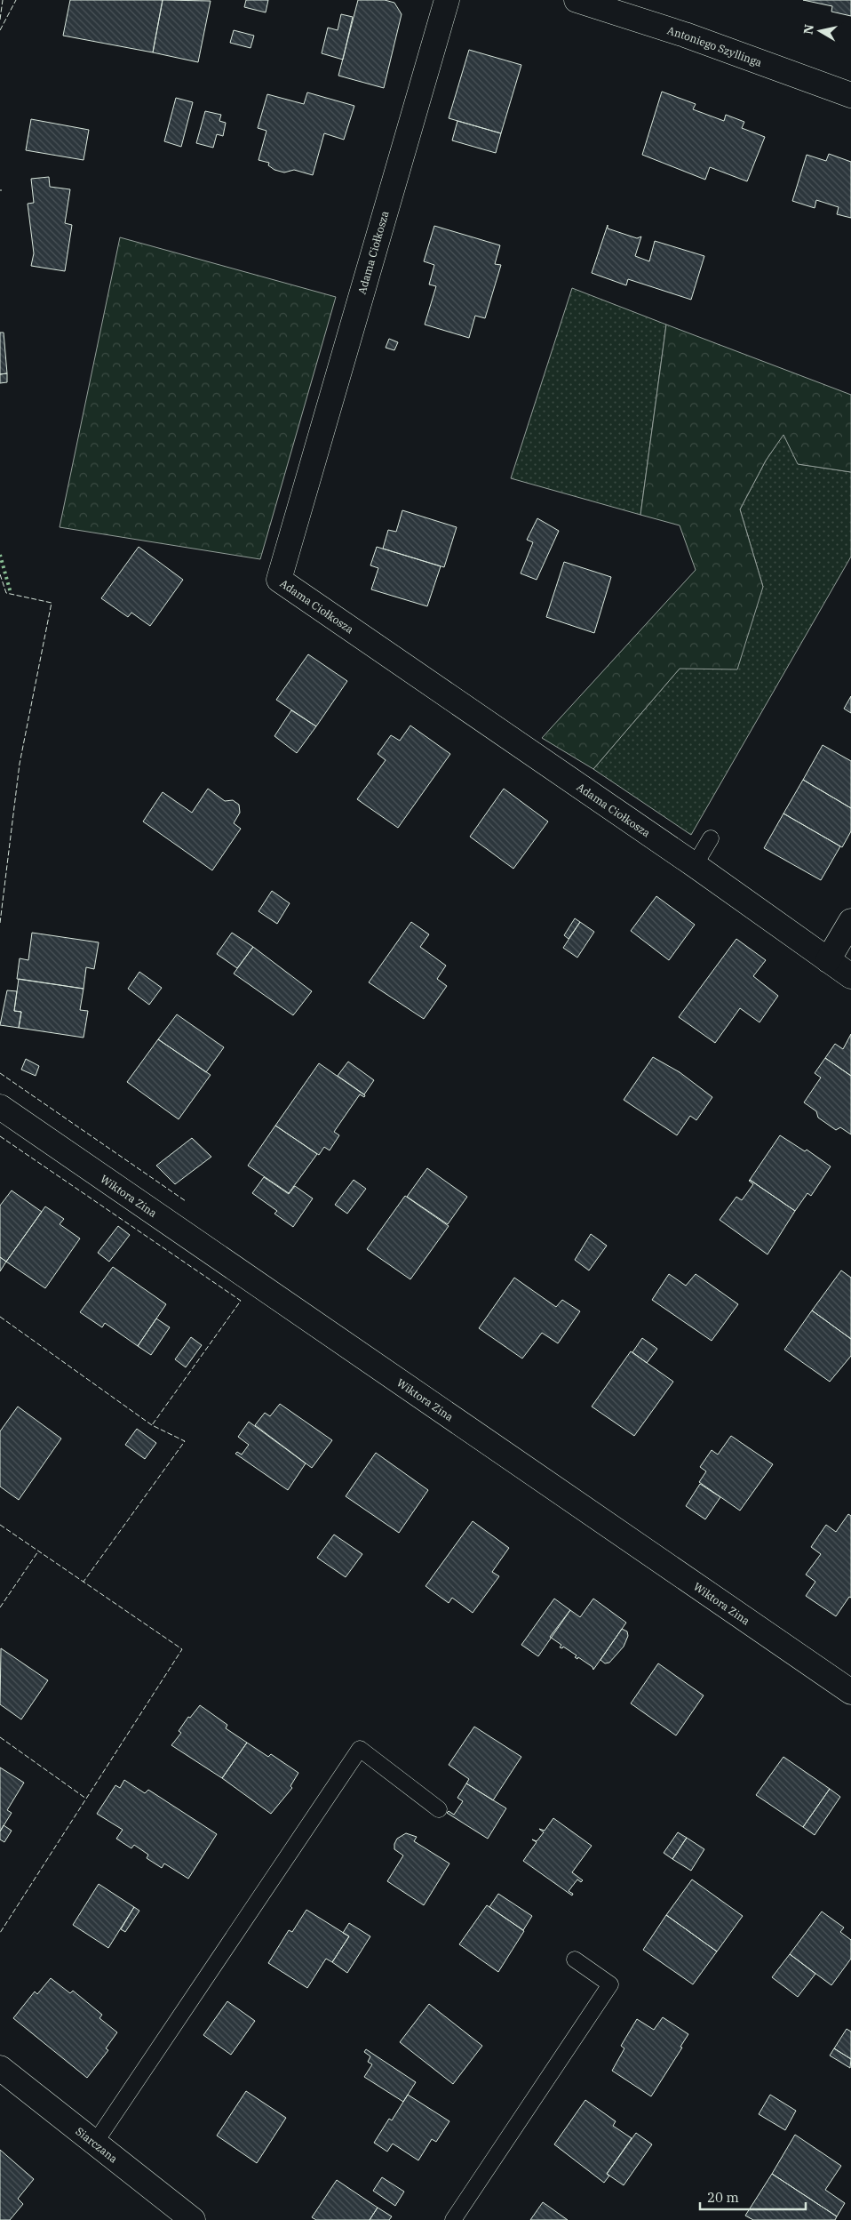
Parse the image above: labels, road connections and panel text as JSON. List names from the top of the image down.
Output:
{
  "streets": {
    "street": [
      "Antoniego Szyllinga",
      "Adama Ciołkosza",
      "Wiktora Zina",
      "Siarczana"
    ]
  },
  "scale_bar": "20 m",
  "north": "left"
}
